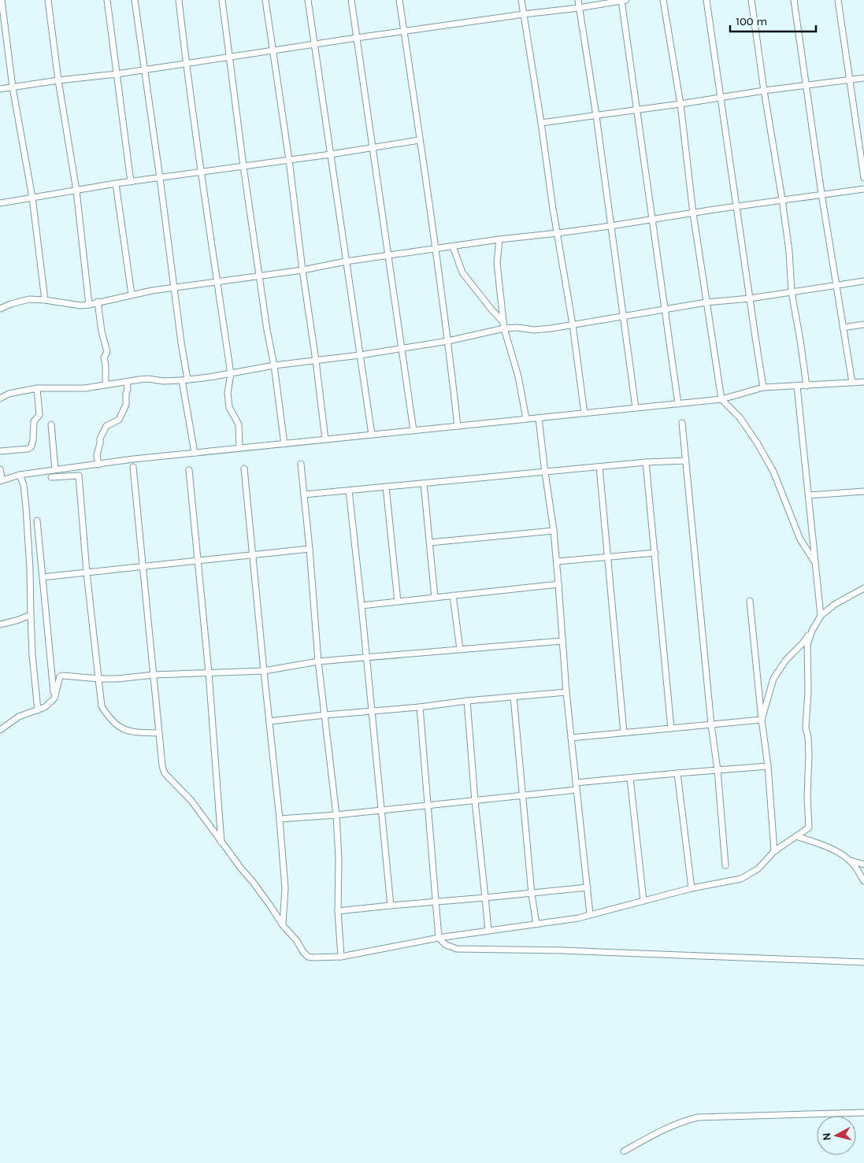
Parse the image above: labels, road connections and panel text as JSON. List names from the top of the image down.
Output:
{
  "scale_bar": "100 m",
  "north": "left"
}
